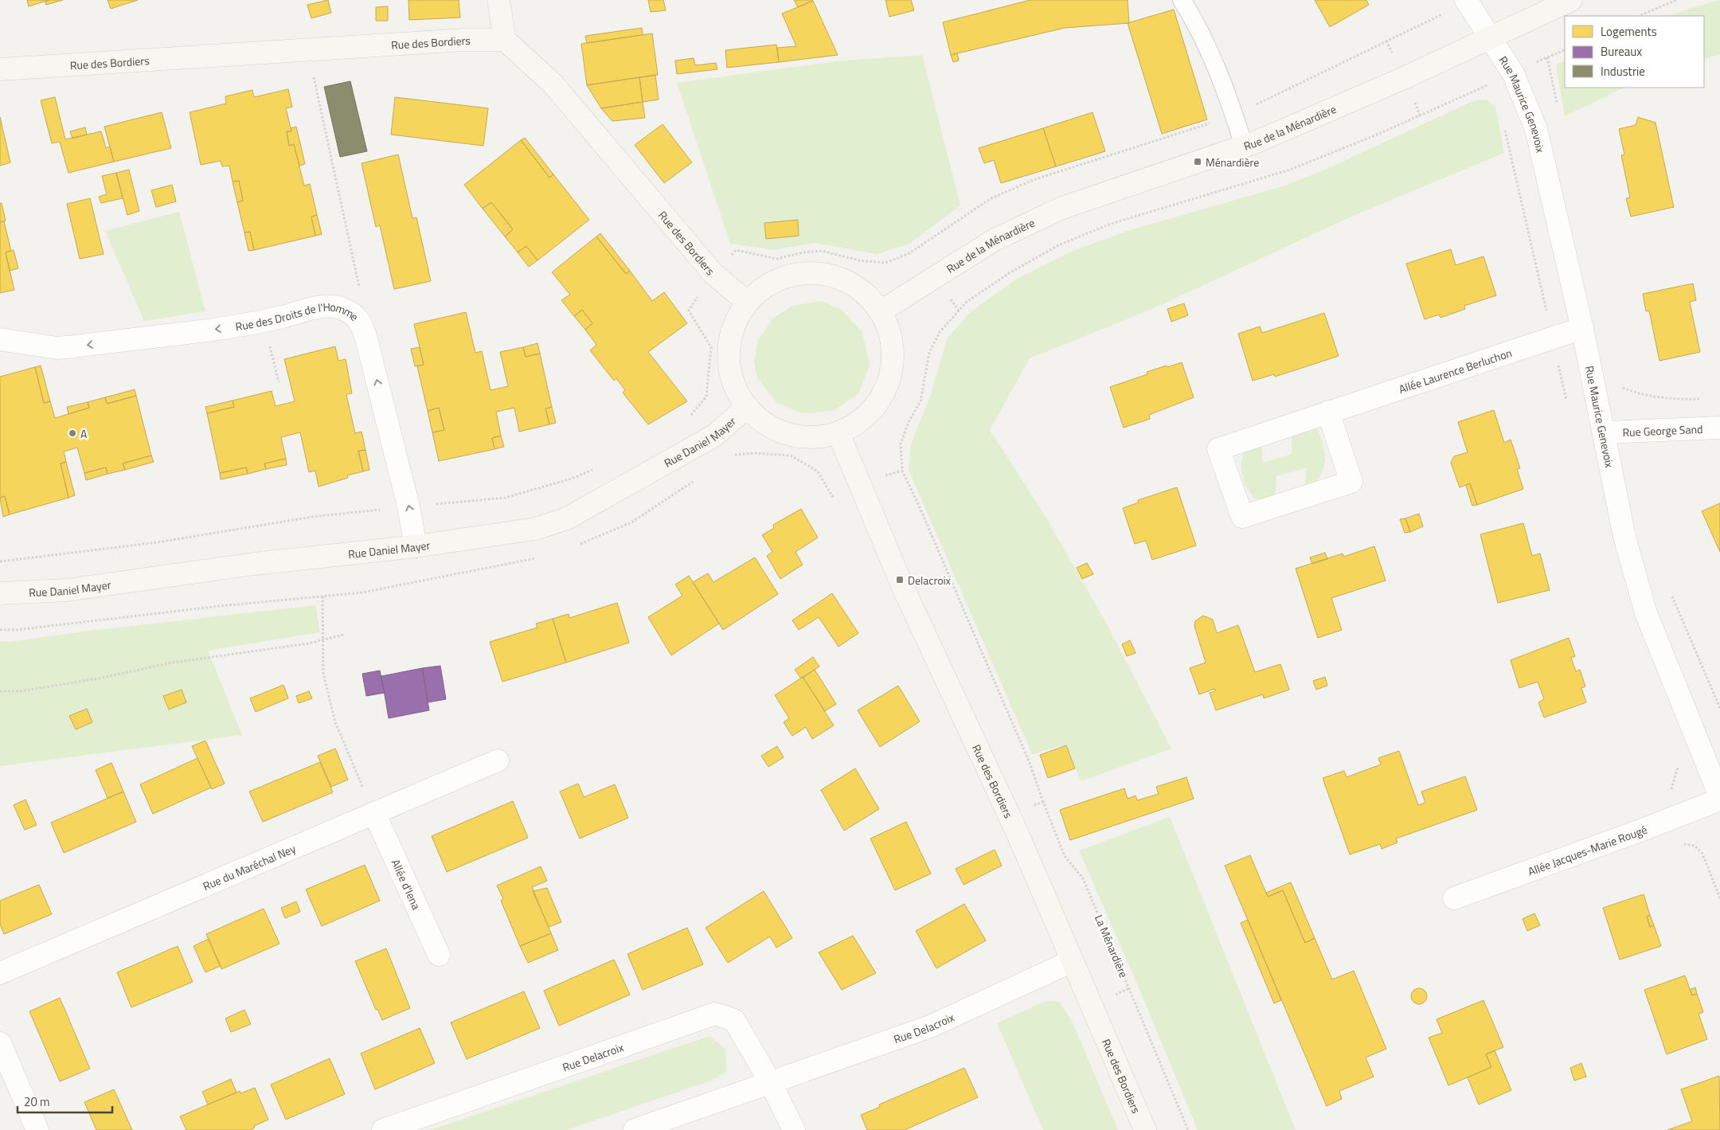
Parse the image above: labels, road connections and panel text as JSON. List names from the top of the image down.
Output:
{
  "streets": {
    "main road": ["Rue des Bordiers", "Rue de la Ménardière", "Rue Daniel Mayer"],
    "street": [
      "Rue Maurice Genevoix",
      "Rue des Droits de l'Homme",
      "Allée Laurence Berluchon",
      "Rue George Sand",
      "Allée Jacques-Marie Rougé",
      "Rue du Maréchal Ney",
      "Allée d'Iena",
      "Rue Delacroix"
    ],
    "path": ["La Ménardière"]
  },
  "crossings": [
    ["Rue des Bordiers", "Rue Delacroix"],
    ["Rue Maurice Genevoix", "Rue de la Ménardière"],
    ["Rue Maurice Genevoix", "Allée Laurence Berluchon"],
    ["Rue Maurice Genevoix", "Rue George Sand"],
    ["Rue Maurice Genevoix", "La Ménardière"],
    ["Rue des Droits de l'Homme", "Rue Daniel Mayer"],
    ["Rue du Maréchal Ney", "Allée d'Iena"]
  ],
  "places": {
    "transit": ["Ménardière", "Delacroix"],
    "other": ["A"]
  },
  "legend": ["Logements", "Bureaux", "Industrie"],
  "scale_bar": "20 m"
}
